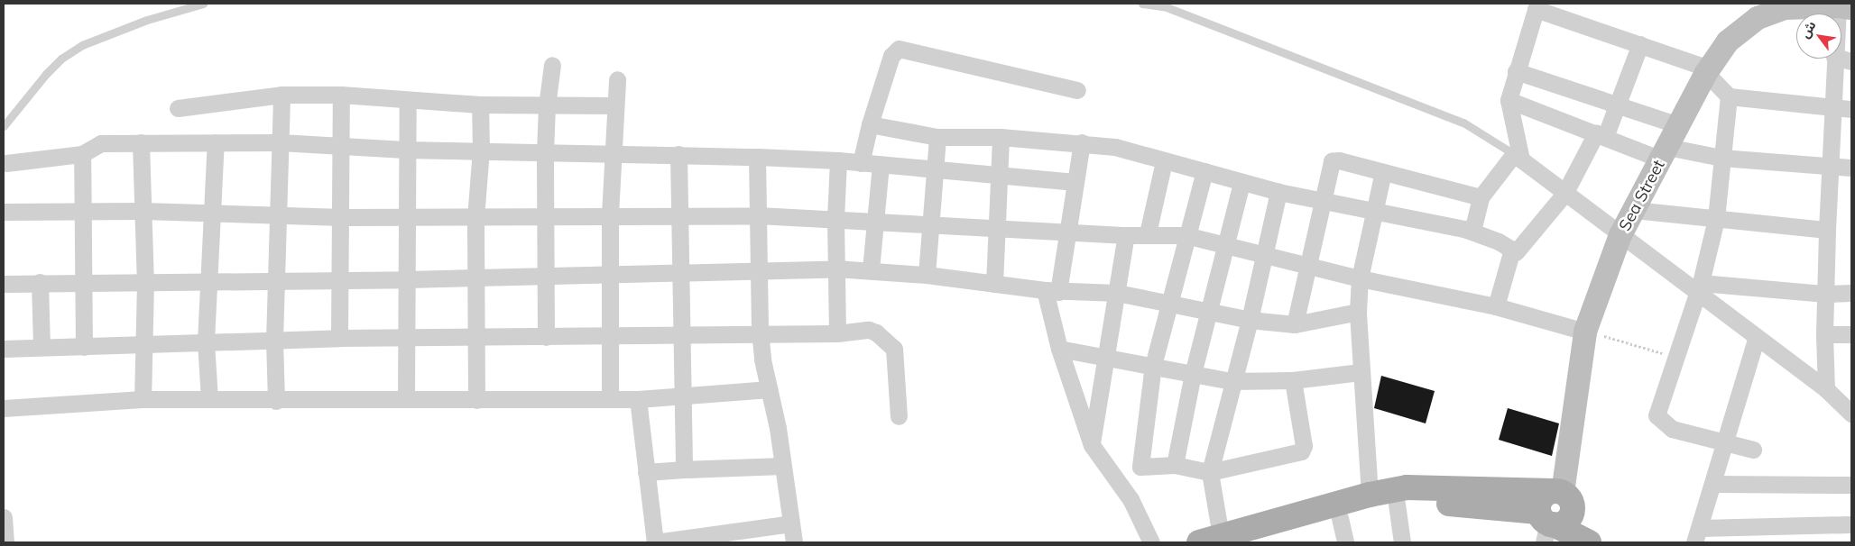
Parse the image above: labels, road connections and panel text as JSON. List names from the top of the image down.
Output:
{
  "streets": {
    "street": ["Sea Street"]
  },
  "north": "top left"
}
